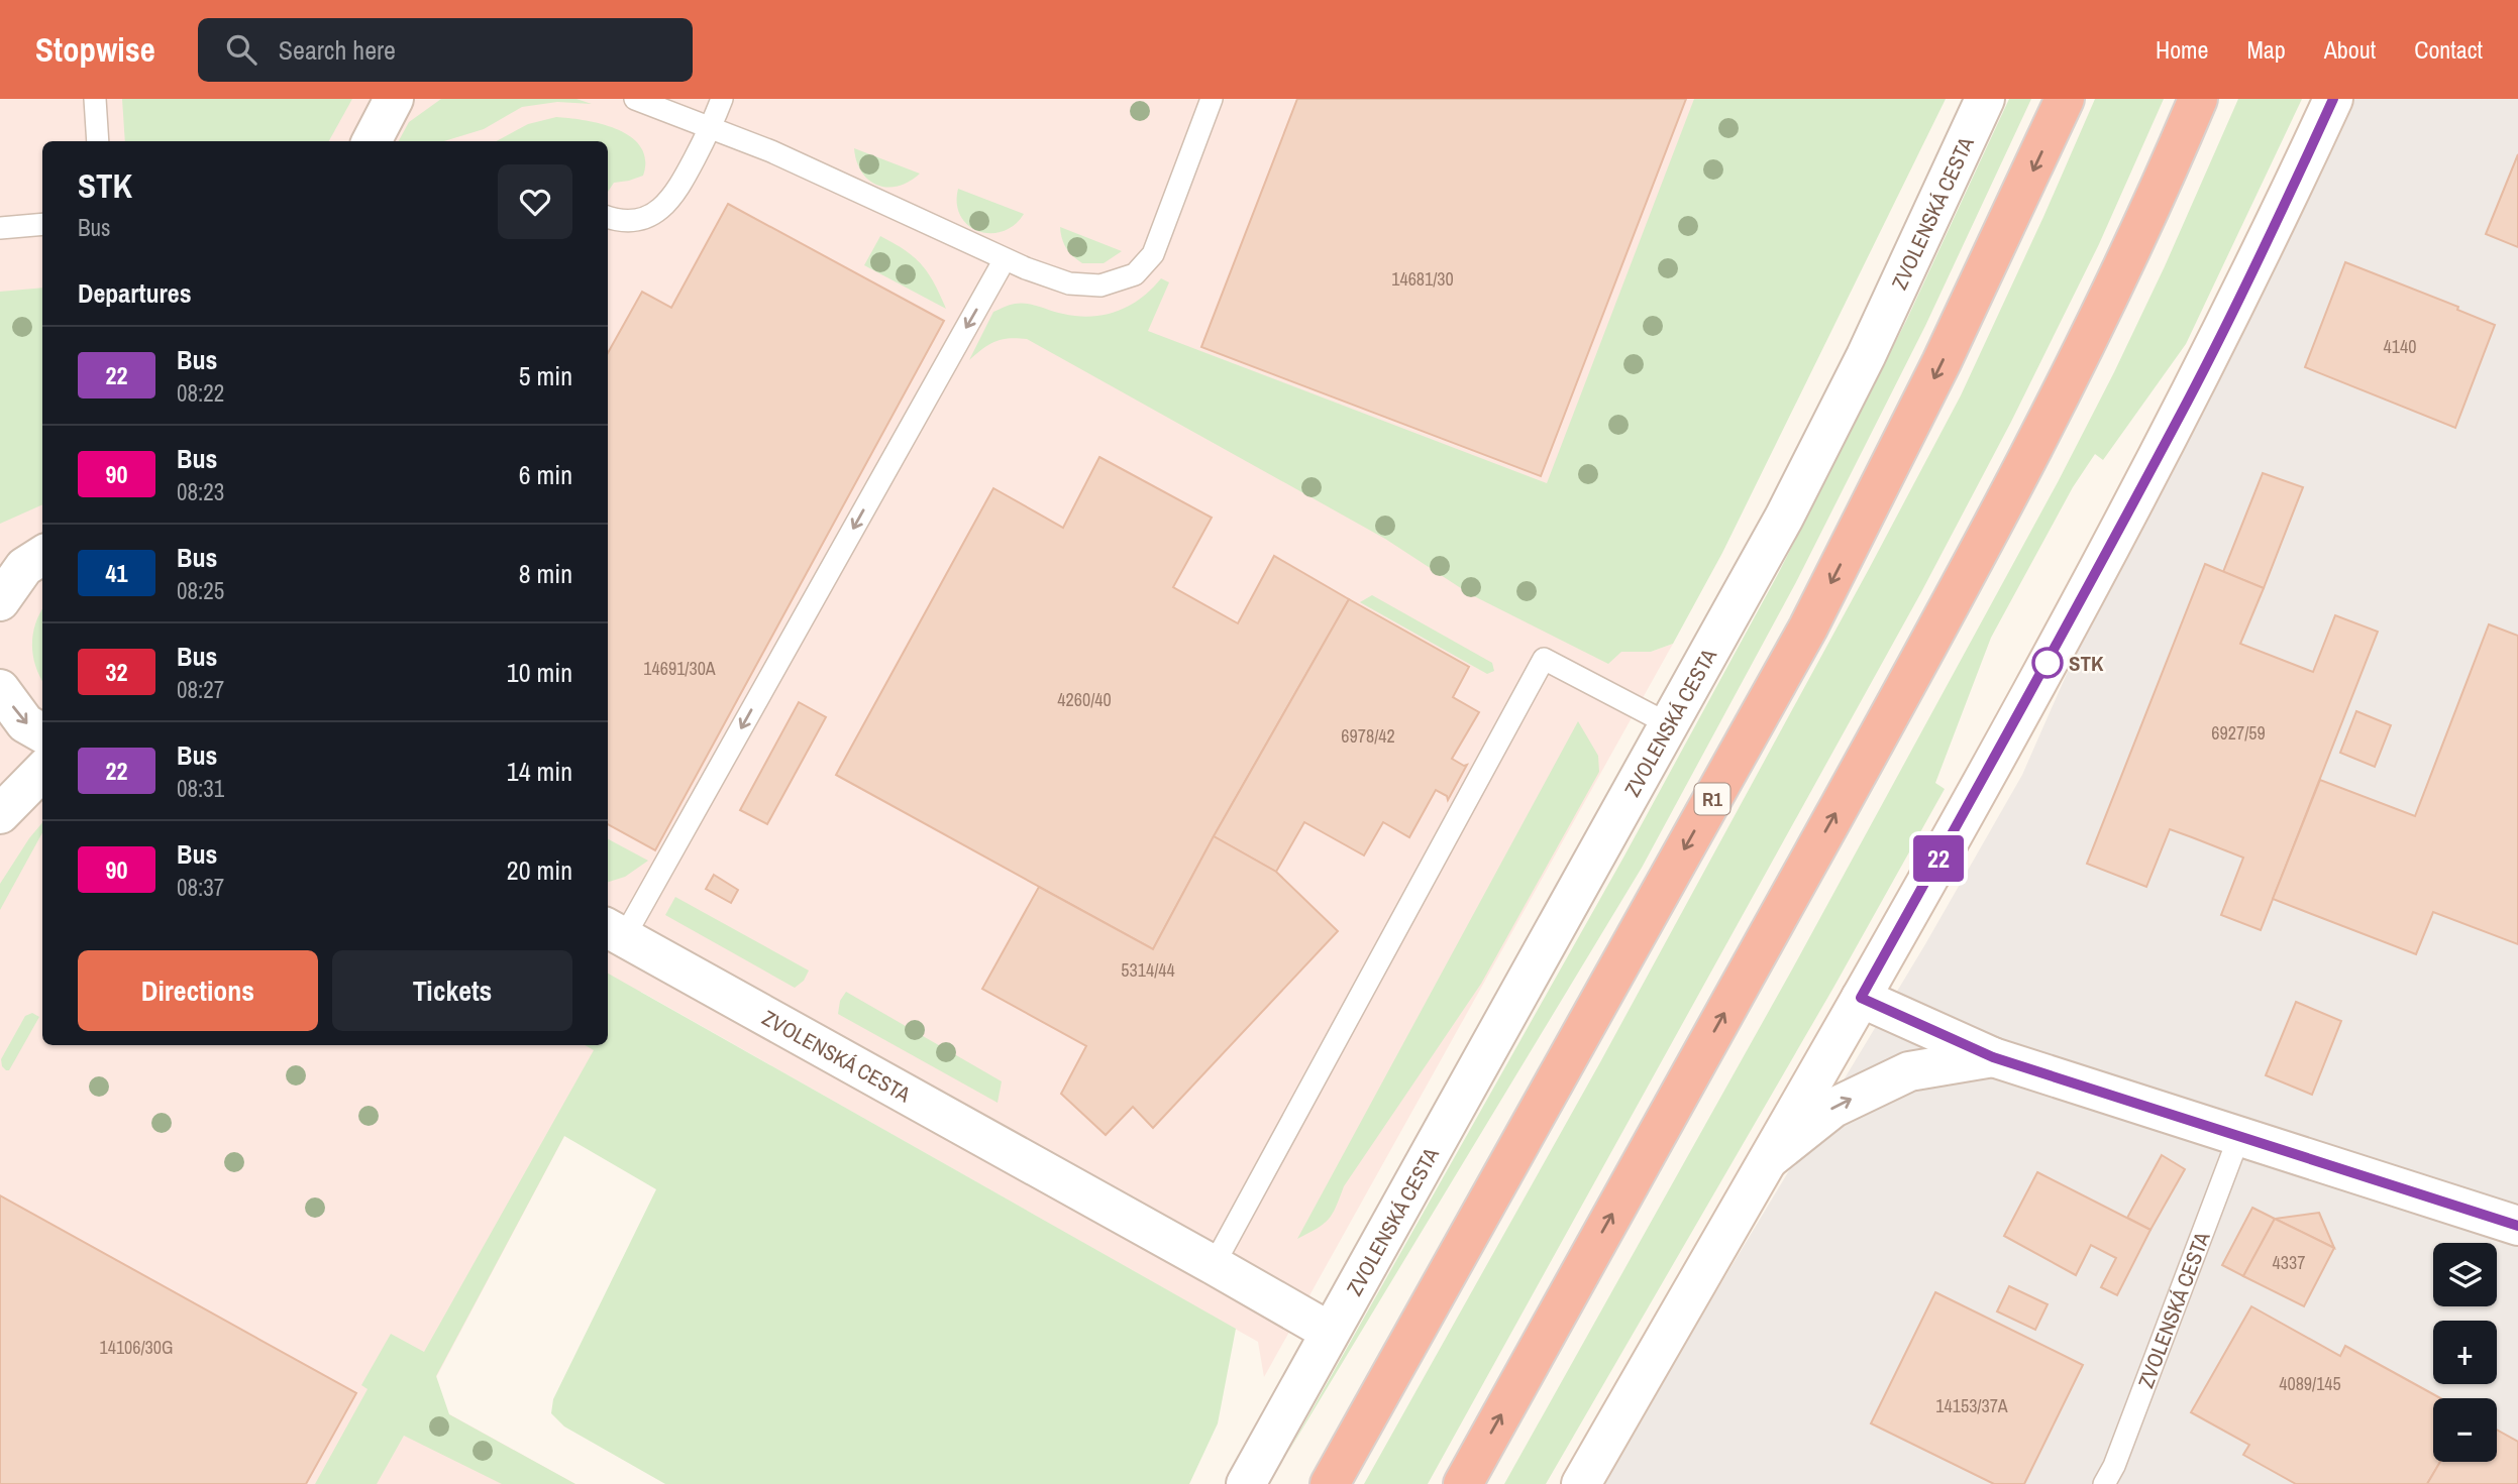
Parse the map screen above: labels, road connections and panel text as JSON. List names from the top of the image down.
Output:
{
  "streets": {
    "highway": ["R1"],
    "street": ["ZVOLENSKÁ CESTA"]
  },
  "places": ["STK"],
  "lines": ["bus line 22"],
  "house_numbers": [
    "14681/30",
    "4140",
    "14691/30A",
    "4260/40",
    "6927/59",
    "6978/42",
    "5314/44",
    "4337",
    "14106/30G",
    "4089/145",
    "14153/37A"
  ],
  "page": {
    "header": "Stopwise",
    "search": "Search here",
    "nav": [
      "Home",
      "Map",
      "About",
      "Contact"
    ],
    "on_map": "22",
    "heading": [
      ["STK", "Bus"],
      "Departures"
    ],
    "list": [
      {
        "mark": "22",
        "name": "Bus",
        "note": "08:22",
        "value": "5 min"
      },
      {
        "mark": "90",
        "name": "Bus",
        "note": "08:23",
        "value": "6 min"
      },
      {
        "mark": "41",
        "name": "Bus",
        "note": "08:25",
        "value": "8 min"
      },
      {
        "mark": "32",
        "name": "Bus",
        "note": "08:27",
        "value": "10 min"
      },
      {
        "mark": "22",
        "name": "Bus",
        "note": "08:31",
        "value": "14 min"
      },
      {
        "mark": "90",
        "name": "Bus",
        "note": "08:37",
        "value": "20 min"
      }
    ],
    "buttons": ["Directions", "Tickets"],
    "map_buttons": ["+", "−"]
  }
}
